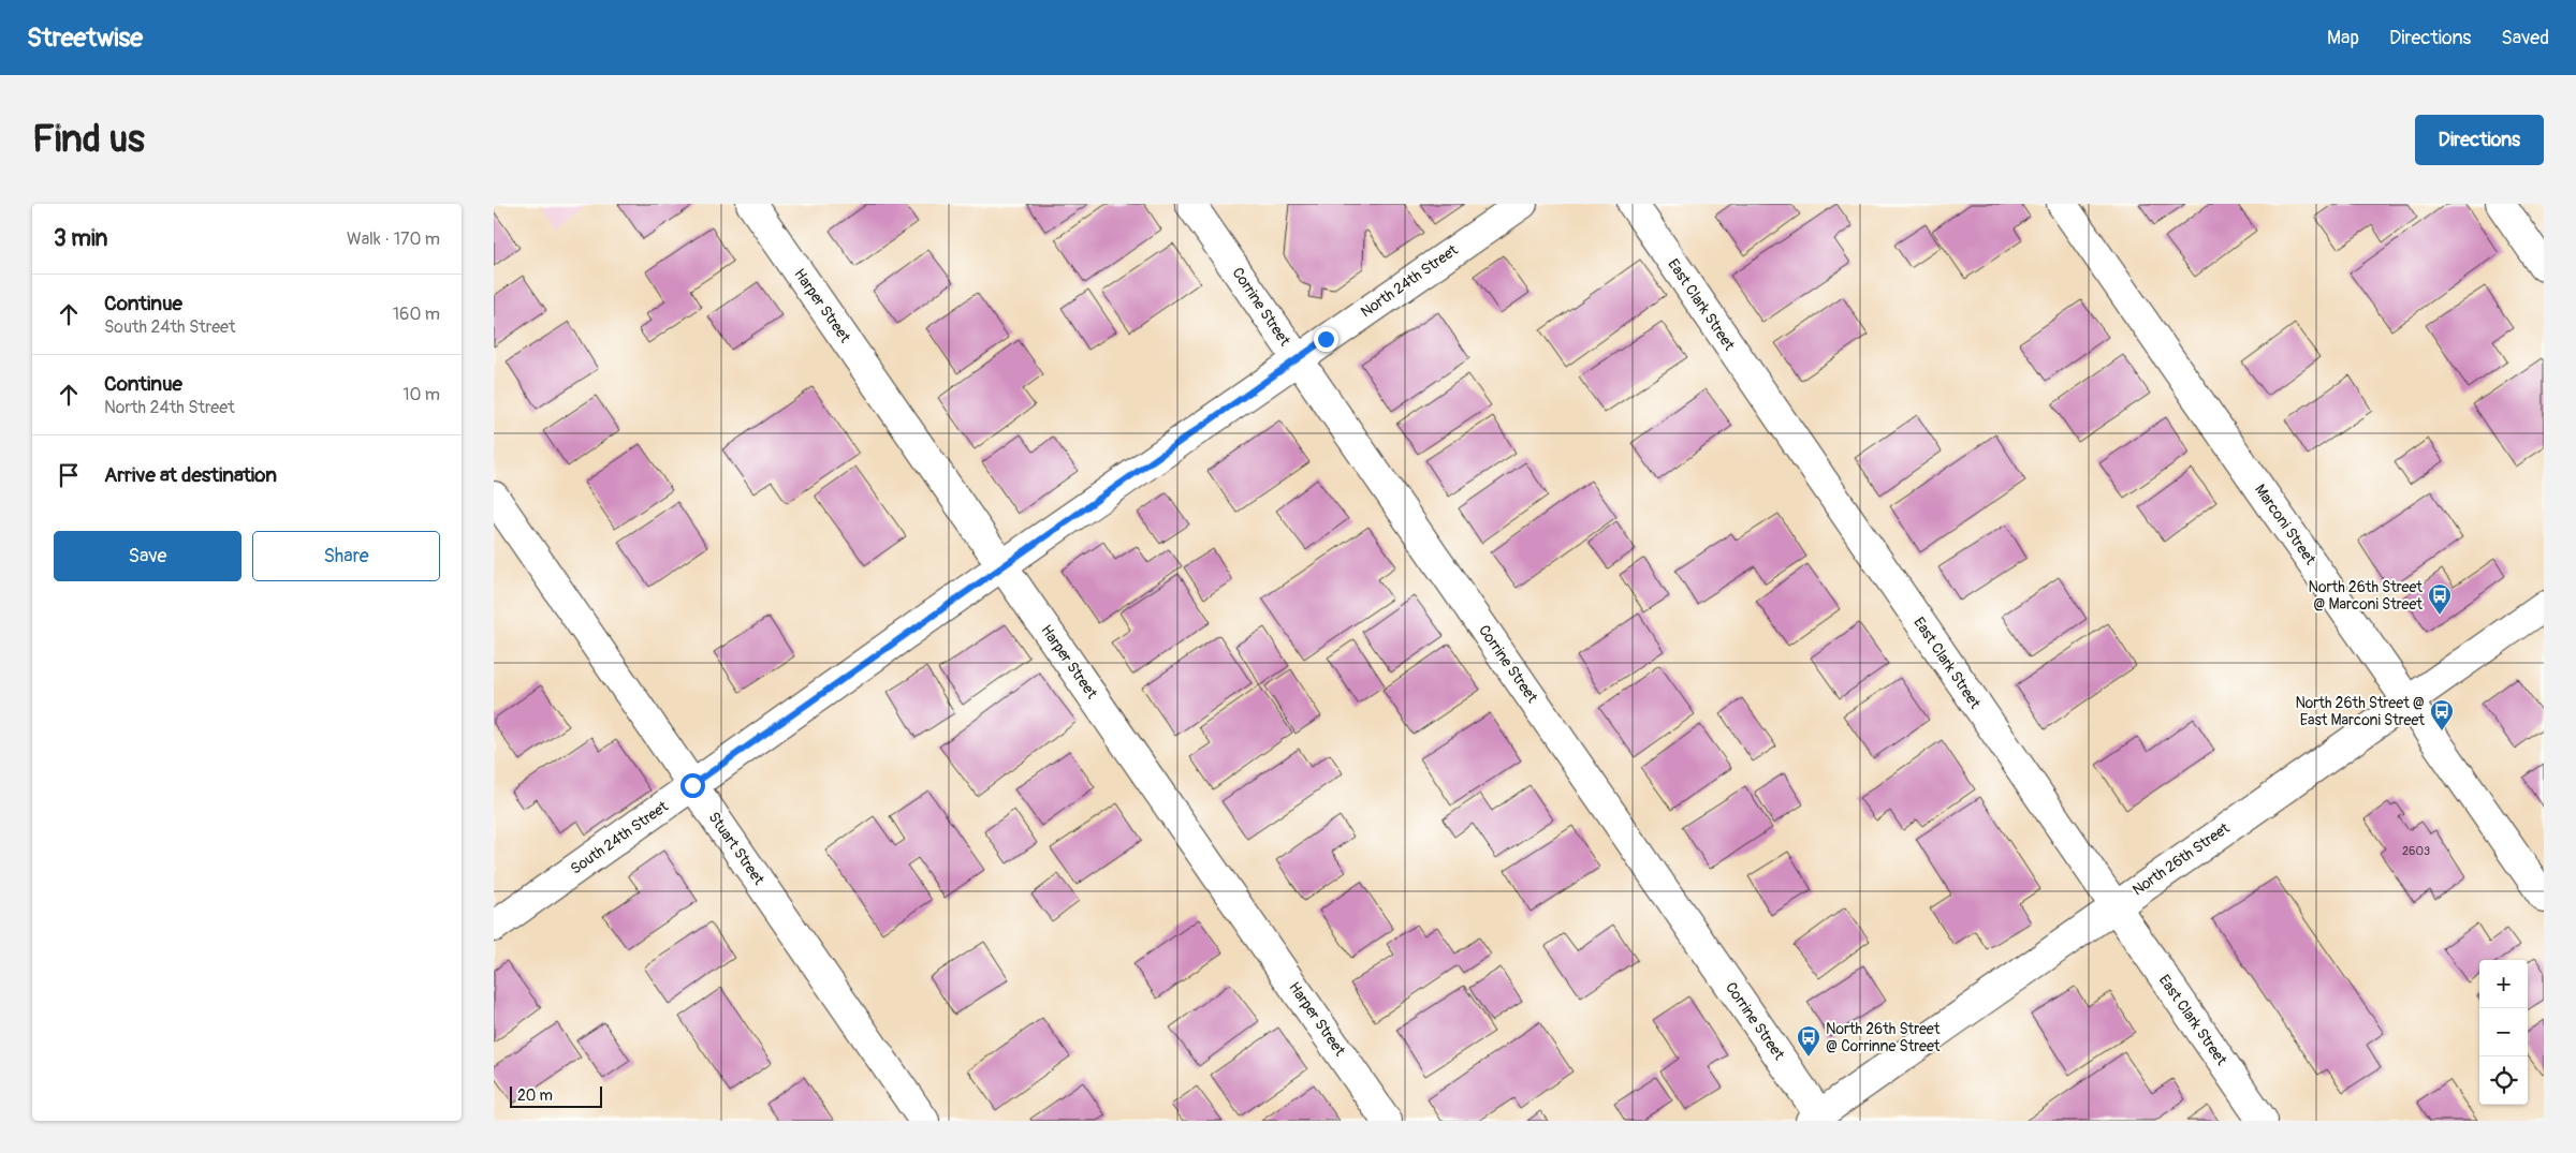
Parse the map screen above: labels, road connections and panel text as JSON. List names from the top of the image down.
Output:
{
  "streets": {
    "street": [
      "North 24th Street",
      "East Clark Street",
      "Harper Street",
      "Corrine Street",
      "Marconi Street",
      "South 24th Street",
      "Stuart Street",
      "North 26th Street"
    ]
  },
  "crossings": [
    ["North 24th Street", "Corrine Street"],
    ["North 24th Street", "South 24th Street"],
    ["East Clark Street", "North 26th Street"],
    ["Harper Street", "South 24th Street"],
    ["Corrine Street", "South 24th Street"],
    ["Corrine Street", "North 26th Street"],
    ["Marconi Street", "North 26th Street"],
    ["South 24th Street", "Stuart Street"]
  ],
  "places": {
    "bus stop": ["North 26th Street @ Marconi Street", "North 26th Street @ East Marconi Street", "North 26th Street @ Corrinne Street"]
  },
  "house_numbers": ["2603"],
  "scale_bar": "20 m",
  "page": {
    "header": "Streetwise",
    "nav": ["Map", "Directions", "Saved"],
    "buttons": [
      "Directions",
      ["Save", "Share"]
    ],
    "title": "Find us",
    "heading": ["3 min", "Walk · 170 m"],
    "list": [
      ["Continue", "South 24th Street", "160 m"],
      ["Continue", "North 24th Street", "10 m"],
      "Arrive at destination"
    ],
    "map_buttons": ["+", "−"],
    "scale": "20 m"
  }
}
